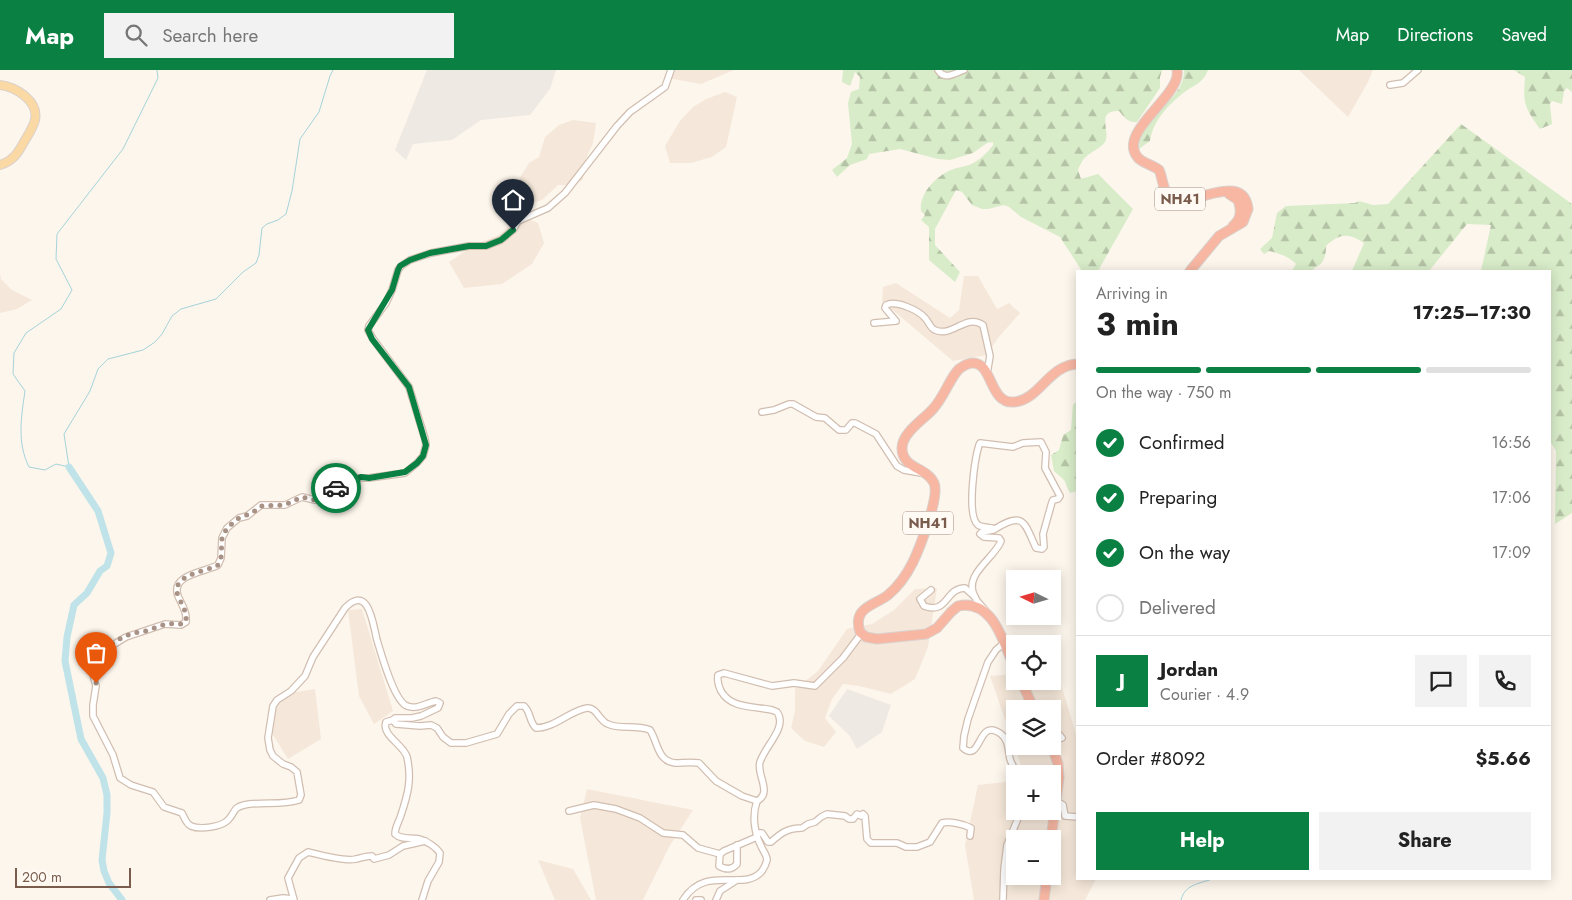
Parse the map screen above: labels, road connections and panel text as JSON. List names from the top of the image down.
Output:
{
  "streets": {
    "highway": ["NH41"]
  },
  "scale_bar": "200 m",
  "north": "left",
  "page": {
    "header": "Map",
    "search": "Search here",
    "nav": ["Map", "Directions", "Saved"],
    "heading": ["3 min", "Arriving in", "17:25–17:30"],
    "panel": [
      "Jordan",
      "Courier · 4.9",
      "Order #8092",
      "$5.66"
    ],
    "bar": "On the way · 750 m",
    "list": [
      ["Confirmed", "16:56"],
      ["Preparing", "17:06"],
      ["On the way", "17:09"],
      "Delivered"
    ],
    "map_buttons": ["+", "−"],
    "round": "J",
    "buttons": ["Help", "Share"],
    "scale": "200 m"
  }
}
